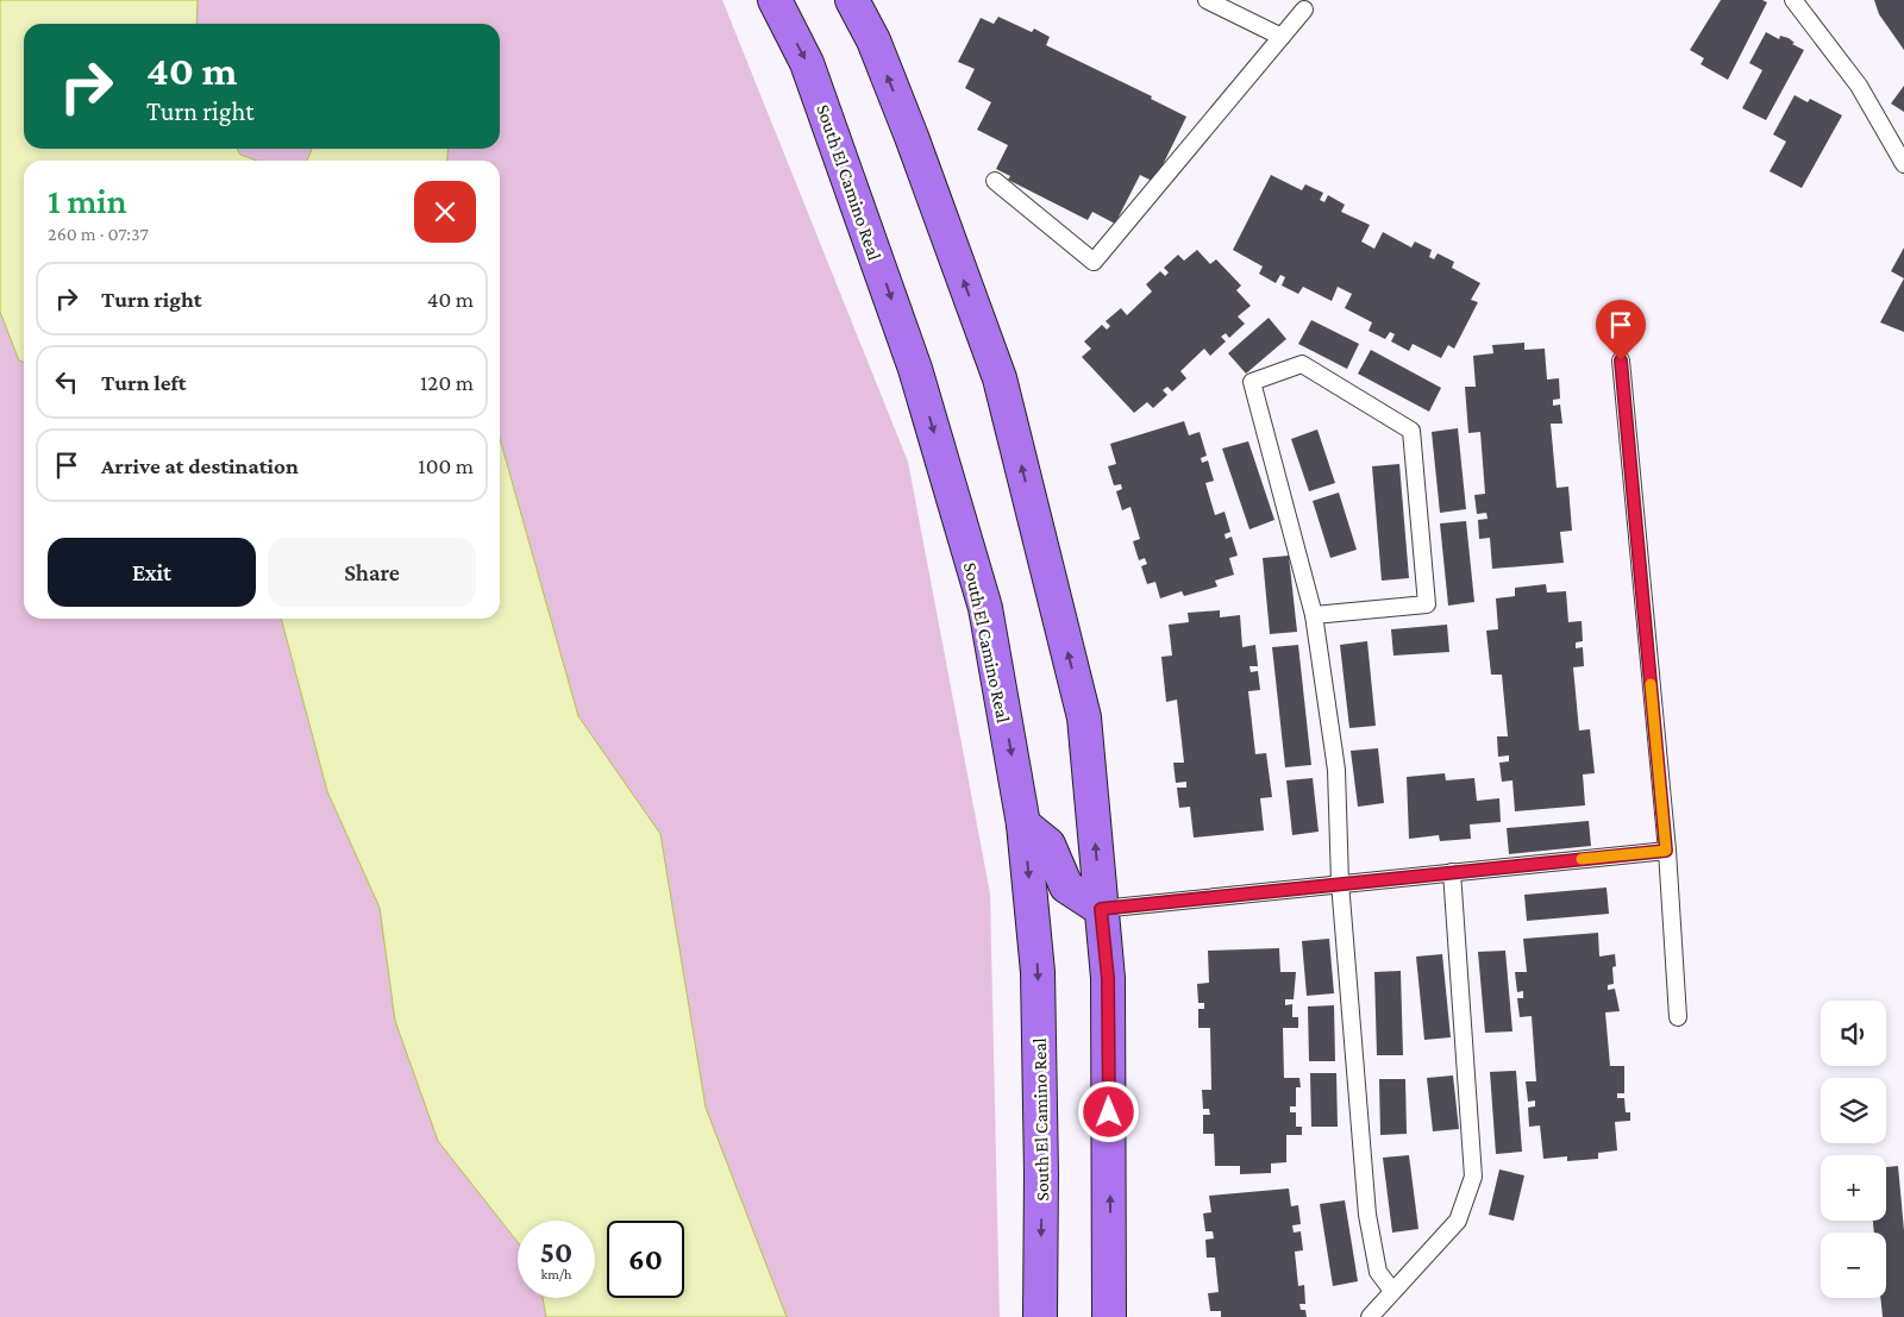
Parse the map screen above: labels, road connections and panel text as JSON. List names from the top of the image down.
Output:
{
  "streets": {
    "main road": ["South El Camino Real"]
  },
  "page": {
    "turn": ["40 m", "Turn right"],
    "heading": ["1 min", "260 m · 07:37"],
    "list": [
      {
        "name": "Turn right",
        "value": "40 m"
      },
      {
        "name": "Turn left",
        "value": "120 m"
      },
      {
        "name": "Arrive at destination",
        "value": "100 m"
      }
    ],
    "buttons": ["Exit", "Share"],
    "map_buttons": ["+", "−"],
    "speed": "50 km/h",
    "limit": "60"
  }
}
